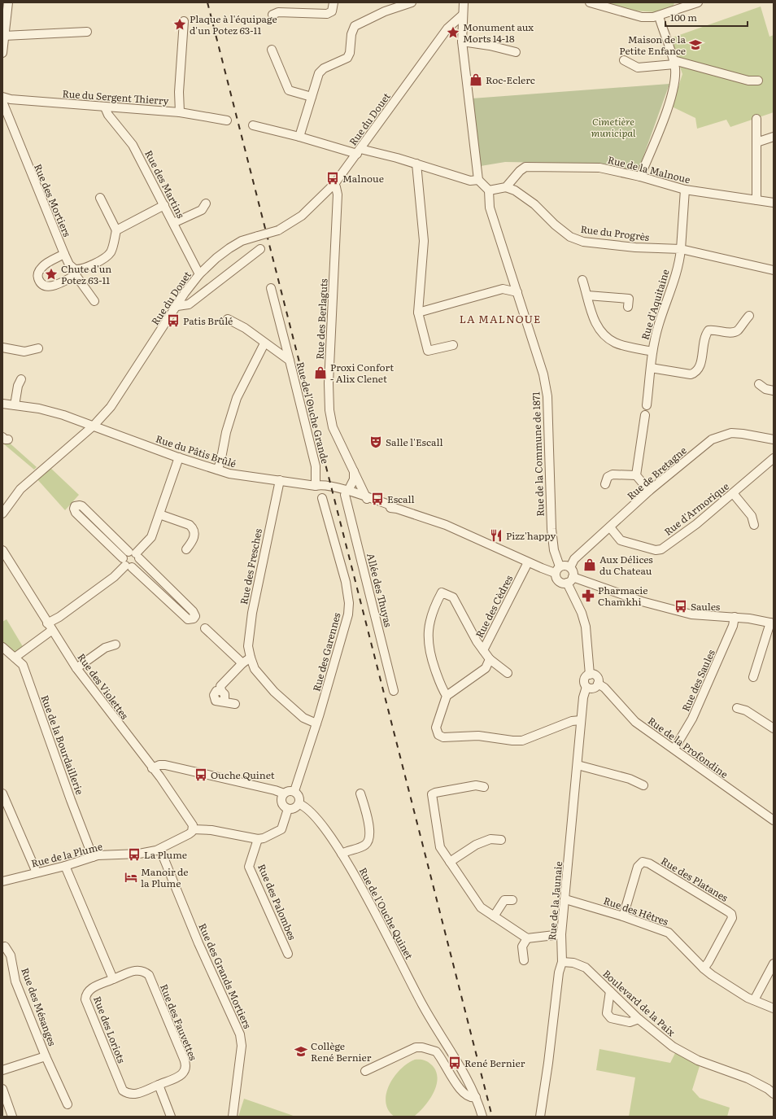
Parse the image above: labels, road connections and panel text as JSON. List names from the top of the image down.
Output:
{
  "streets": {
    "street": [
      "Rue du Sergent Thierry",
      "Rue du Douet",
      "Rue de la Malnoue",
      "Rue des Martins",
      "Rue des Mortiers",
      "Rue du Progrès",
      "Rue d'Aquitaine",
      "Rue des Berlaguts",
      "Rue de l'Ouche Grande",
      "Rue du Pâtis Brûlé",
      "Rue de la Commune de 1871",
      "Rue de Bretagne",
      "Rue d'Armorique",
      "Rue des Fresches",
      "Allée des Thuyas",
      "Rue des Cèdres",
      "Rue des Garennes",
      "Rue des Saules",
      "Rue des Violettes",
      "Rue de la Bourdaillerie",
      "Rue de la Profondine",
      "Rue de la Plume",
      "Rue des Platanes",
      "Rue de la Jaunaie",
      "Rue des Palombes",
      "Rue des Hêtres",
      "Rue de l'Ouche Quinet",
      "Rue des Grands Mortiers",
      "Boulevard de la Paix",
      "Rue des Mésanges",
      "Rue des Fauvettes",
      "Rue des Loriots"
    ]
  },
  "crossings": [
    ["Rue du Sergent Thierry", "Rue des Martins"],
    ["Rue du Douet", "Rue des Martins"],
    ["Rue du Douet", "Rue des Berlaguts"],
    ["Rue du Douet", "Rue du Pâtis Brûlé"],
    ["Rue de la Malnoue", "Rue du Progrès"],
    ["Rue de la Malnoue", "Rue d'Aquitaine"],
    ["Rue du Progrès", "Rue d'Aquitaine"],
    ["Rue de l'Ouche Grande", "Rue du Pâtis Brûlé"],
    ["Rue du Pâtis Brûlé", "Rue des Fresches"],
    ["Rue du Pâtis Brûlé", "Allée des Thuyas"],
    ["Rue de la Commune de 1871", "Rue de Bretagne"],
    ["Rue de Bretagne", "Rue d'Armorique"],
    ["Rue des Fresches", "Rue des Garennes"],
    ["Rue des Garennes", "Rue de l'Ouche Quinet"],
    ["Rue des Saules", "Rue de la Profondine"],
    ["Rue des Violettes", "Rue de la Plume"],
    ["Rue de la Bourdaillerie", "Rue de la Plume"],
    ["Rue de la Profondine", "Rue de la Jaunaie"],
    ["Rue de la Plume", "Rue des Grands Mortiers"],
    ["Rue des Platanes", "Rue des Hêtres"],
    ["Rue de la Jaunaie", "Rue des Hêtres"],
    ["Rue de la Jaunaie", "Boulevard de la Paix"],
    ["Rue des Fauvettes", "Rue des Loriots"]
  ],
  "districts": ["LA MALNOUE"],
  "parks": ["Cimetière municipal"],
  "places": {
    "place": ["Plaque à l'équipage d'un Potez 63-11", "Monument aux Morts 14-18", "Chute d'un Potez 63-11"],
    "school or university": ["Maison de la Petite Enfance", "Collège René Bernier"],
    "shop": ["Roc-Eclerc", "Proxi Confort - Alix Clenet", "Aux Délices du Chateau"],
    "bus stop": [
      "Malnoue",
      "Patis Brûlé",
      "Escall",
      "Saules",
      "Ouche Quinet",
      "La Plume",
      "René Bernier"
    ],
    "theatre": ["Salle l'Escall"],
    "restaurant": ["Pizz'happy"],
    "pharmacy": ["Pharmacie Chamkhi"],
    "hotel": ["Manoir de la Plume"]
  },
  "scale_bar": "100 m"
}
